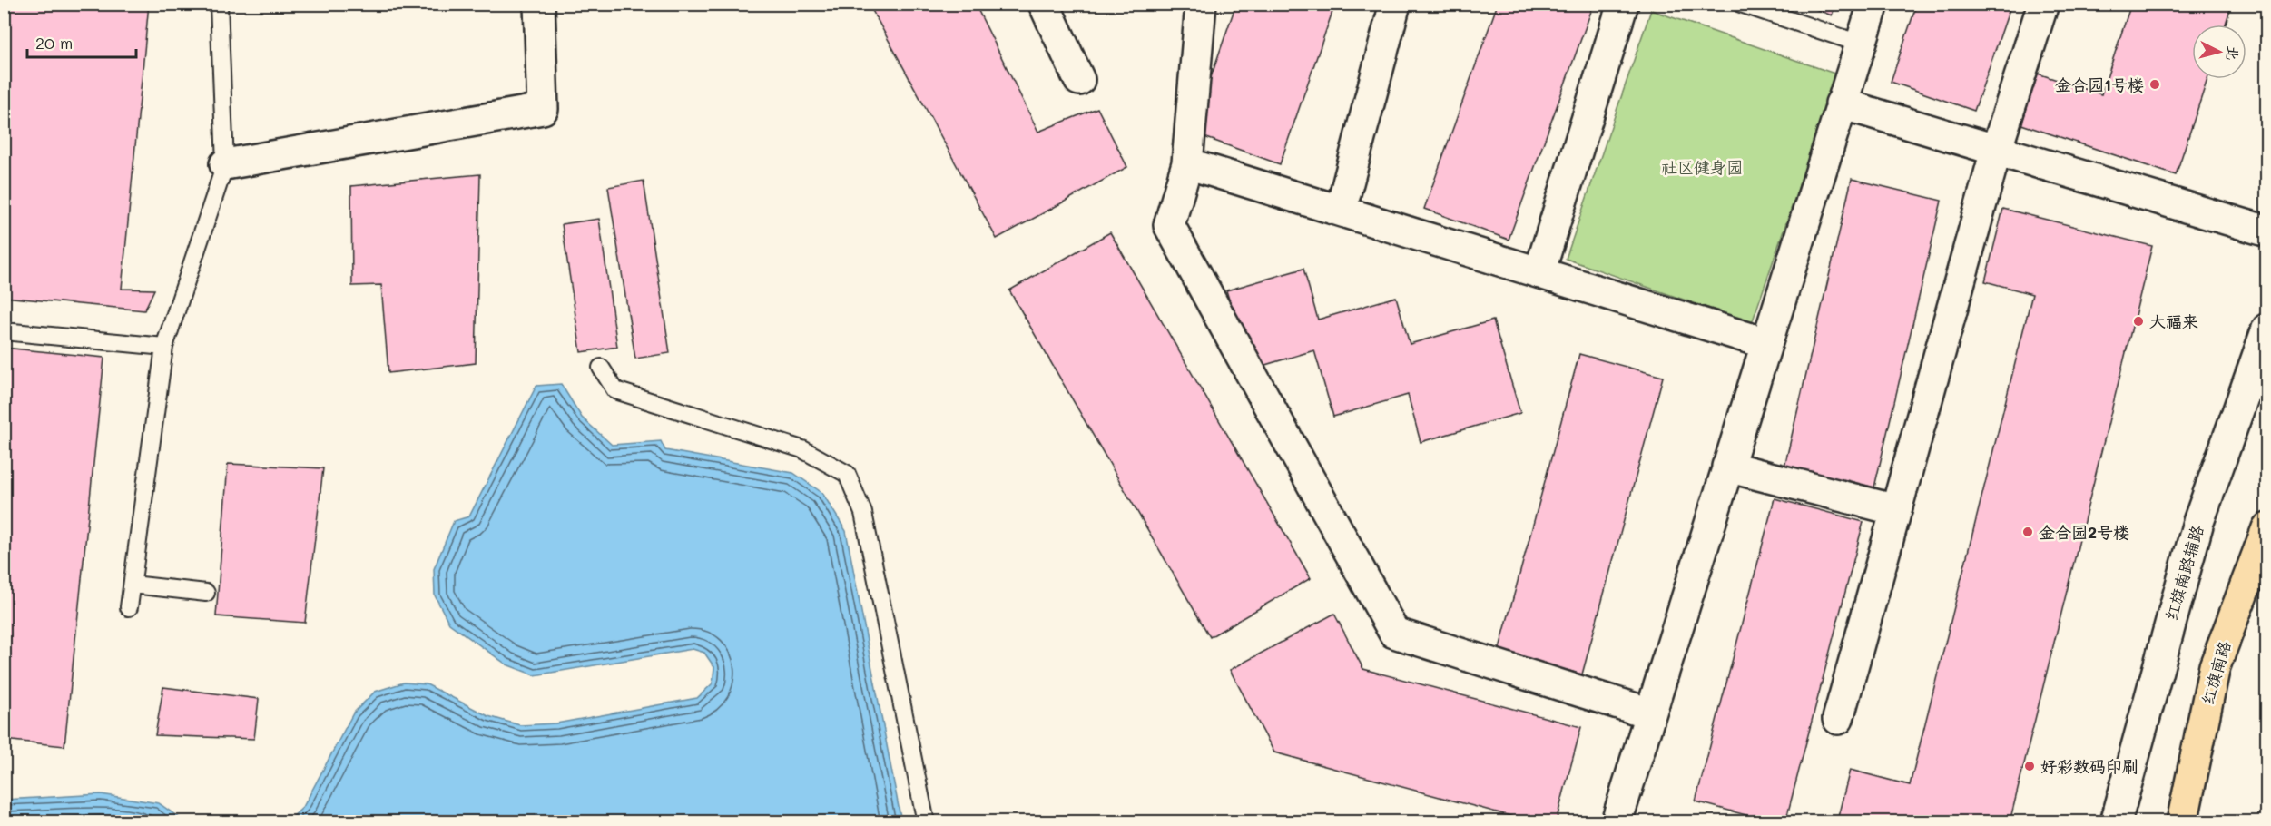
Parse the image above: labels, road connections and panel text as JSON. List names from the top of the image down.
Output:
{
  "streets": {
    "highway": ["红旗南路"],
    "street": ["红旗南路辅路"]
  },
  "parks": ["社区健身园"],
  "places": [
    "金合园1号楼",
    "大福来",
    "金合园2号楼",
    "好彩数码印刷"
  ],
  "scale_bar": "20 m",
  "north": "right"
}
